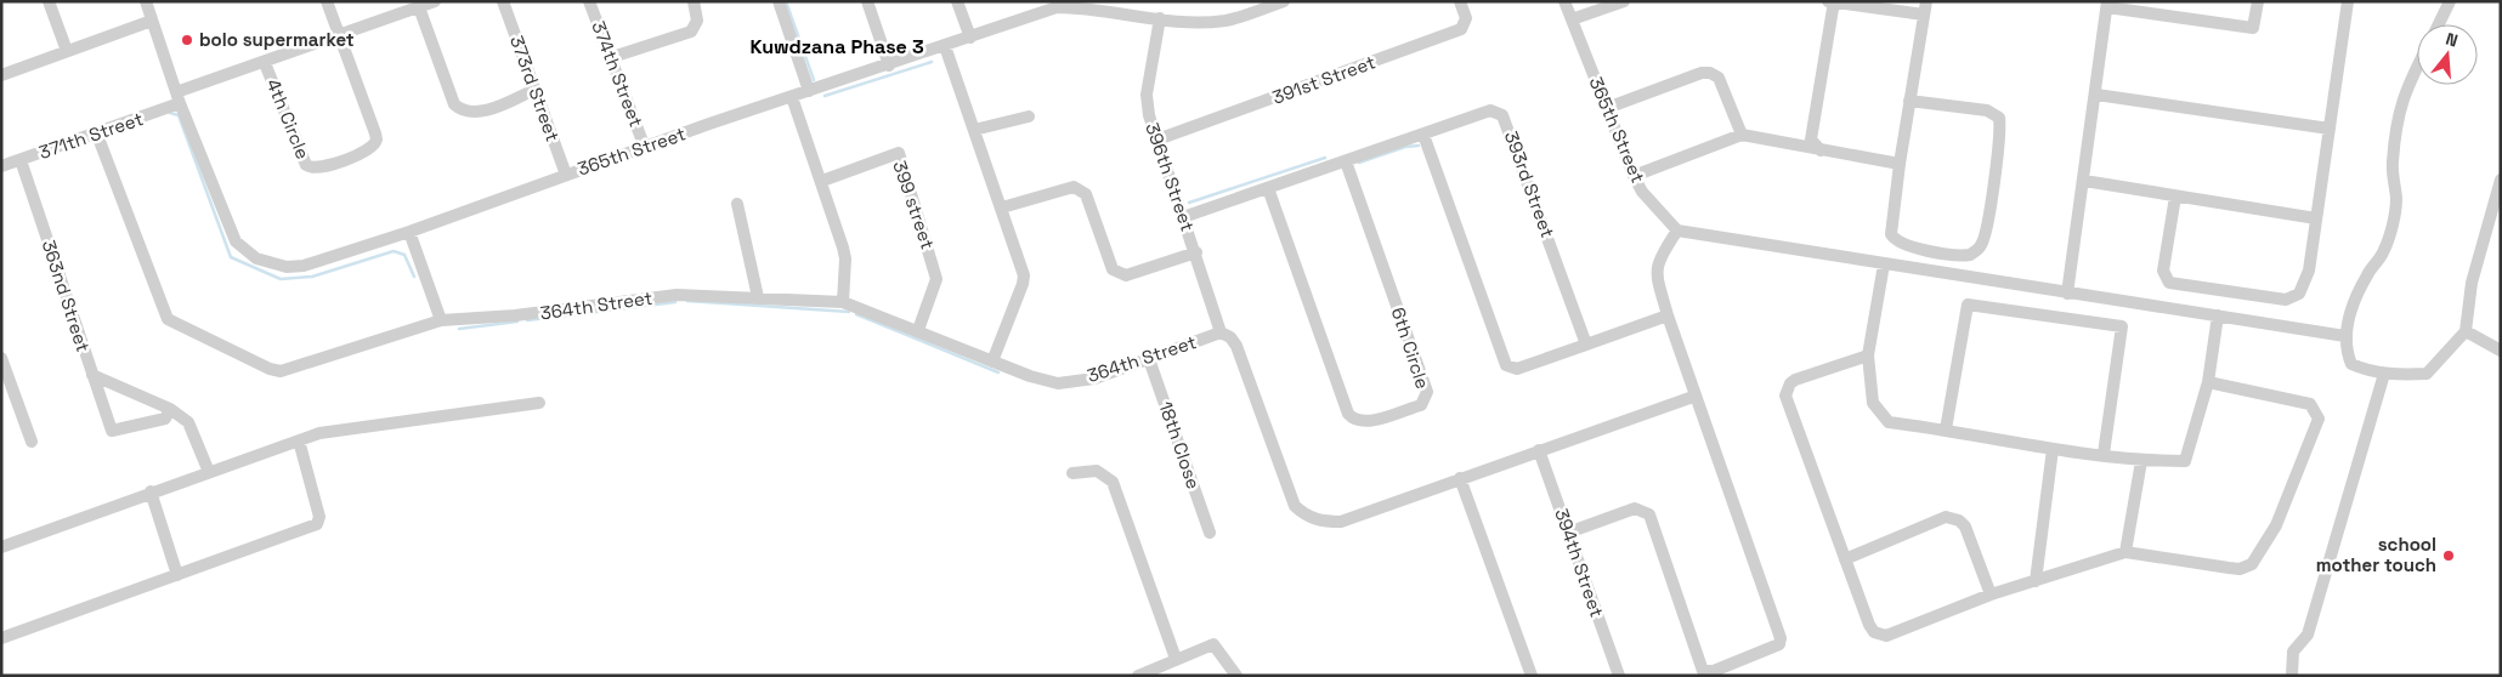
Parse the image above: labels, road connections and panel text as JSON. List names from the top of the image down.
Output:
{
  "streets": {
    "street": [
      "374th Street",
      "391st Street",
      "373rd Street",
      "4th Circle",
      "365th Street",
      "371th Street",
      "396th Street",
      "393rd Street",
      "399 street",
      "363nd Street",
      "364th Street",
      "6th Circle",
      "18th Close",
      "394th Street"
    ]
  },
  "crossings": [
    ["374th Street", "365th Street"],
    ["391st Street", "396th Street"],
    ["373rd Street", "365th Street"],
    ["4th Circle", "371th Street"],
    ["365th Street", "371th Street"],
    ["365th Street", "396th Street"],
    ["371th Street", "363nd Street"],
    ["371th Street", "364th Street"],
    ["396th Street", "393rd Street"],
    ["396th Street", "364th Street"],
    ["396th Street", "394th Street"],
    ["393rd Street", "6th Circle"],
    ["399 street", "364th Street"],
    ["364th Street", "18th Close"]
  ],
  "districts": ["Kuwdzana Phase 3"],
  "places": ["bolo supermarket", "school mother touch"],
  "north": "top"
}
